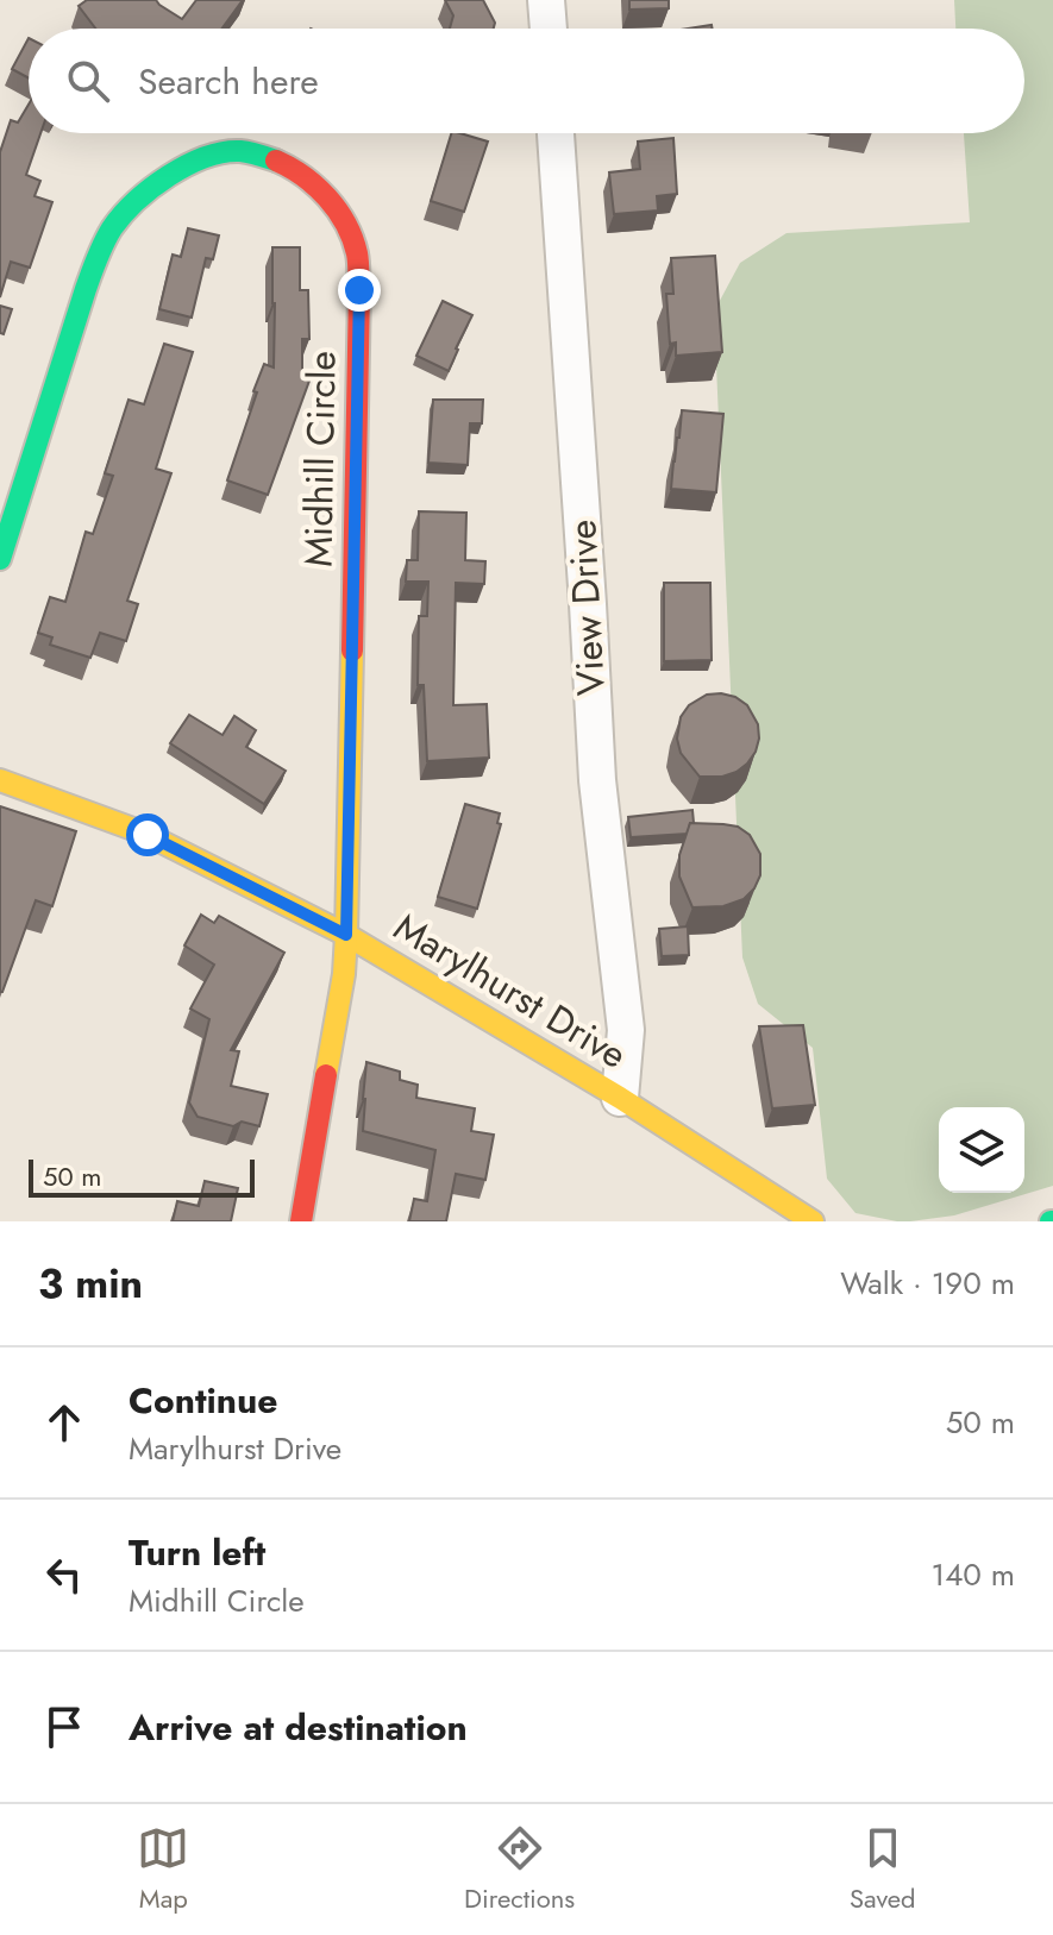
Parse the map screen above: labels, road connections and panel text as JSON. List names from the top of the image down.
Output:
{
  "streets": {
    "street": ["Midhill Circle", "View Drive", "Marylhurst Drive"]
  },
  "crossings": [
    ["Midhill Circle", "Marylhurst Drive"],
    ["View Drive", "Marylhurst Drive"]
  ],
  "scale_bar": "50 m",
  "page": {
    "search": "Search here",
    "scale": "50 m",
    "heading": ["3 min", "Walk · 190 m"],
    "list": [
      ["Continue", "Marylhurst Drive", "50 m"],
      ["Turn left", "Midhill Circle", "140 m"],
      "Arrive at destination"
    ],
    "nav": ["Map", "Directions", "Saved"]
  }
}
